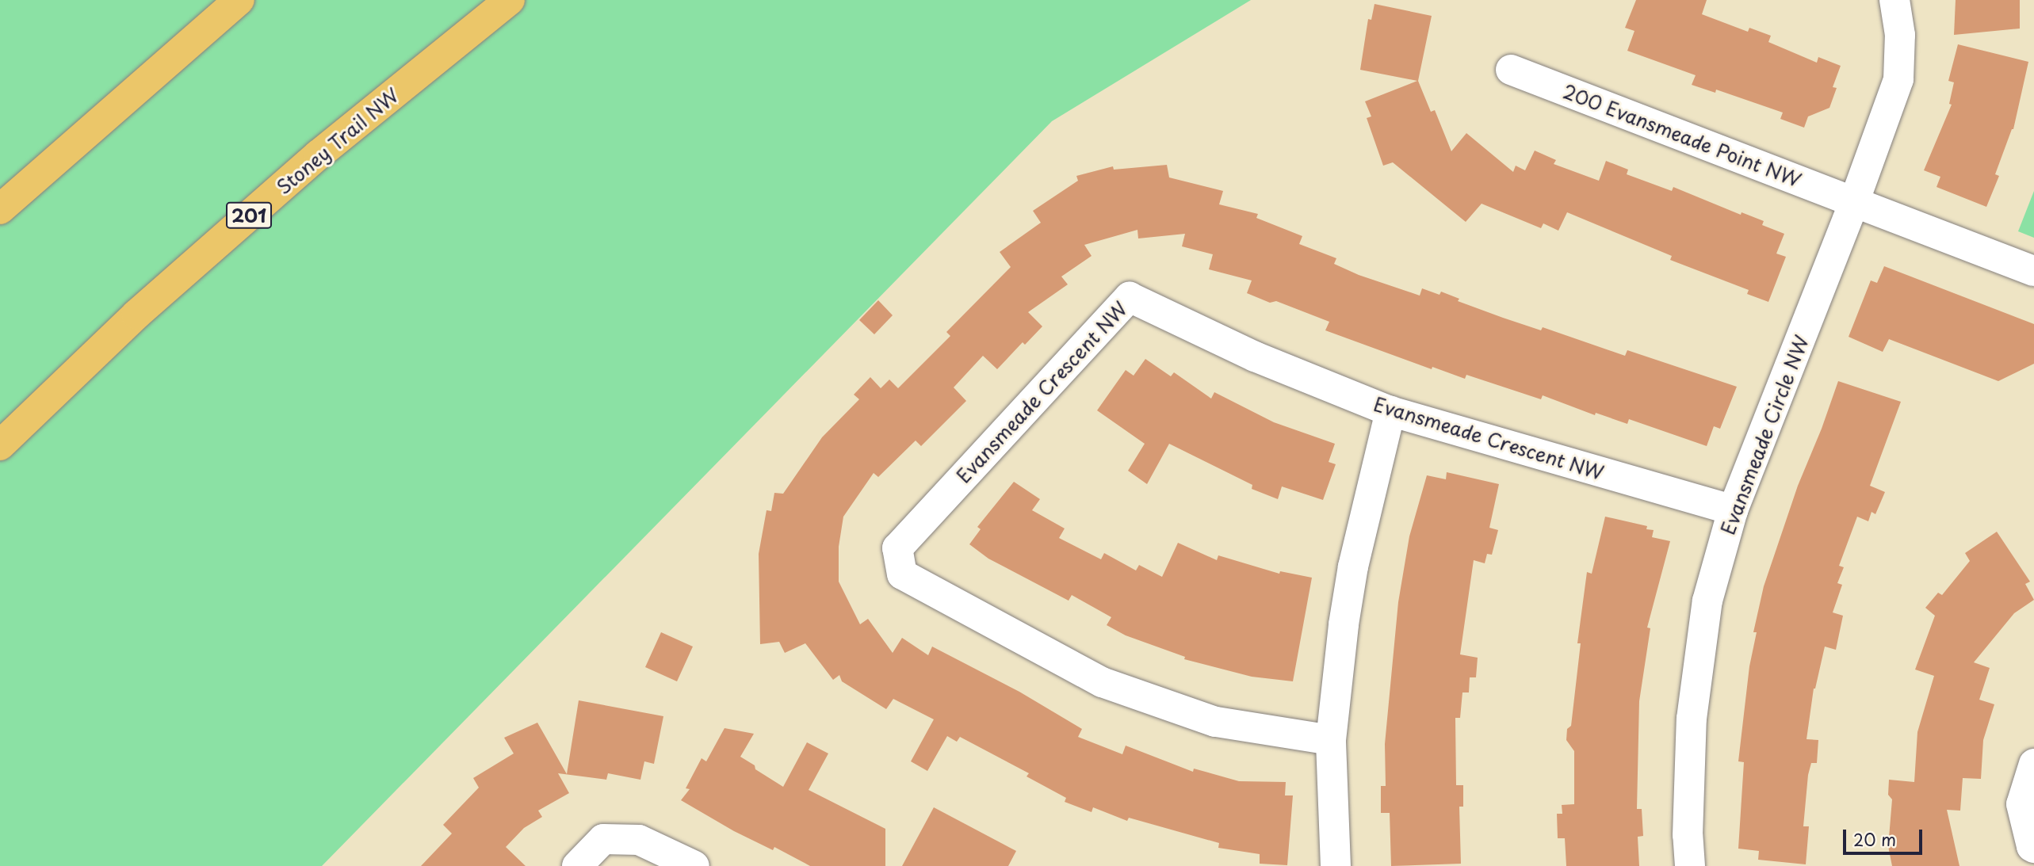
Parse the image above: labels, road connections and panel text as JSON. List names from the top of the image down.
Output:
{
  "streets": {
    "highway": ["Stoney Trail NW", "201"],
    "street": ["200 Evansmeade Point NW", "Evansmeade Crescent NW", "Evansmeade Circle NW"]
  },
  "crossings": [
    ["200 Evansmeade Point NW", "Evansmeade Circle NW"],
    ["Evansmeade Crescent NW", "Evansmeade Circle NW"]
  ],
  "scale_bar": "20 m"
}
